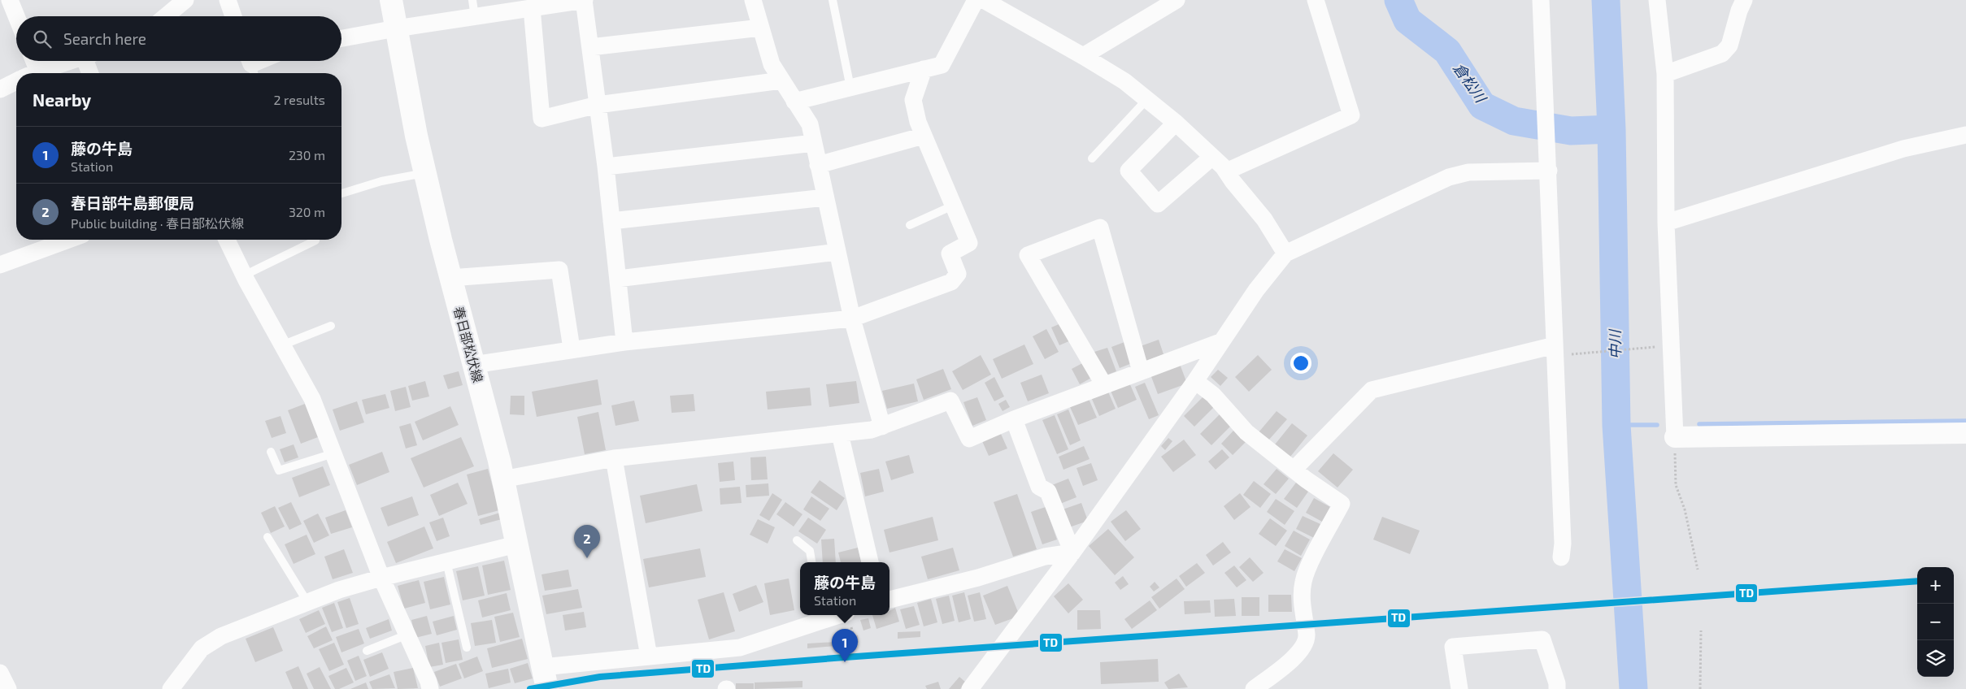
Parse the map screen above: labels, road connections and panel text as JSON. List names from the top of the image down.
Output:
{
  "streets": {
    "main road": ["春日部松伏線"]
  },
  "water": ["倉松川", "中川"],
  "lines": ["transit line TD"],
  "page": {
    "search": "Search here",
    "heading": ["Nearby", "2 results"],
    "list": [
      {
        "mark": "1",
        "name": "藤の牛島",
        "note": "Station",
        "value": "230 m"
      },
      {
        "mark": "2",
        "name": "春日部牛島郵便局",
        "note": "Public building · 春日部松伏線",
        "value": "320 m"
      }
    ],
    "pins": ["2", "1"],
    "popup": ["藤の牛島", "Station"],
    "map_buttons": ["+", "−"]
  }
}
